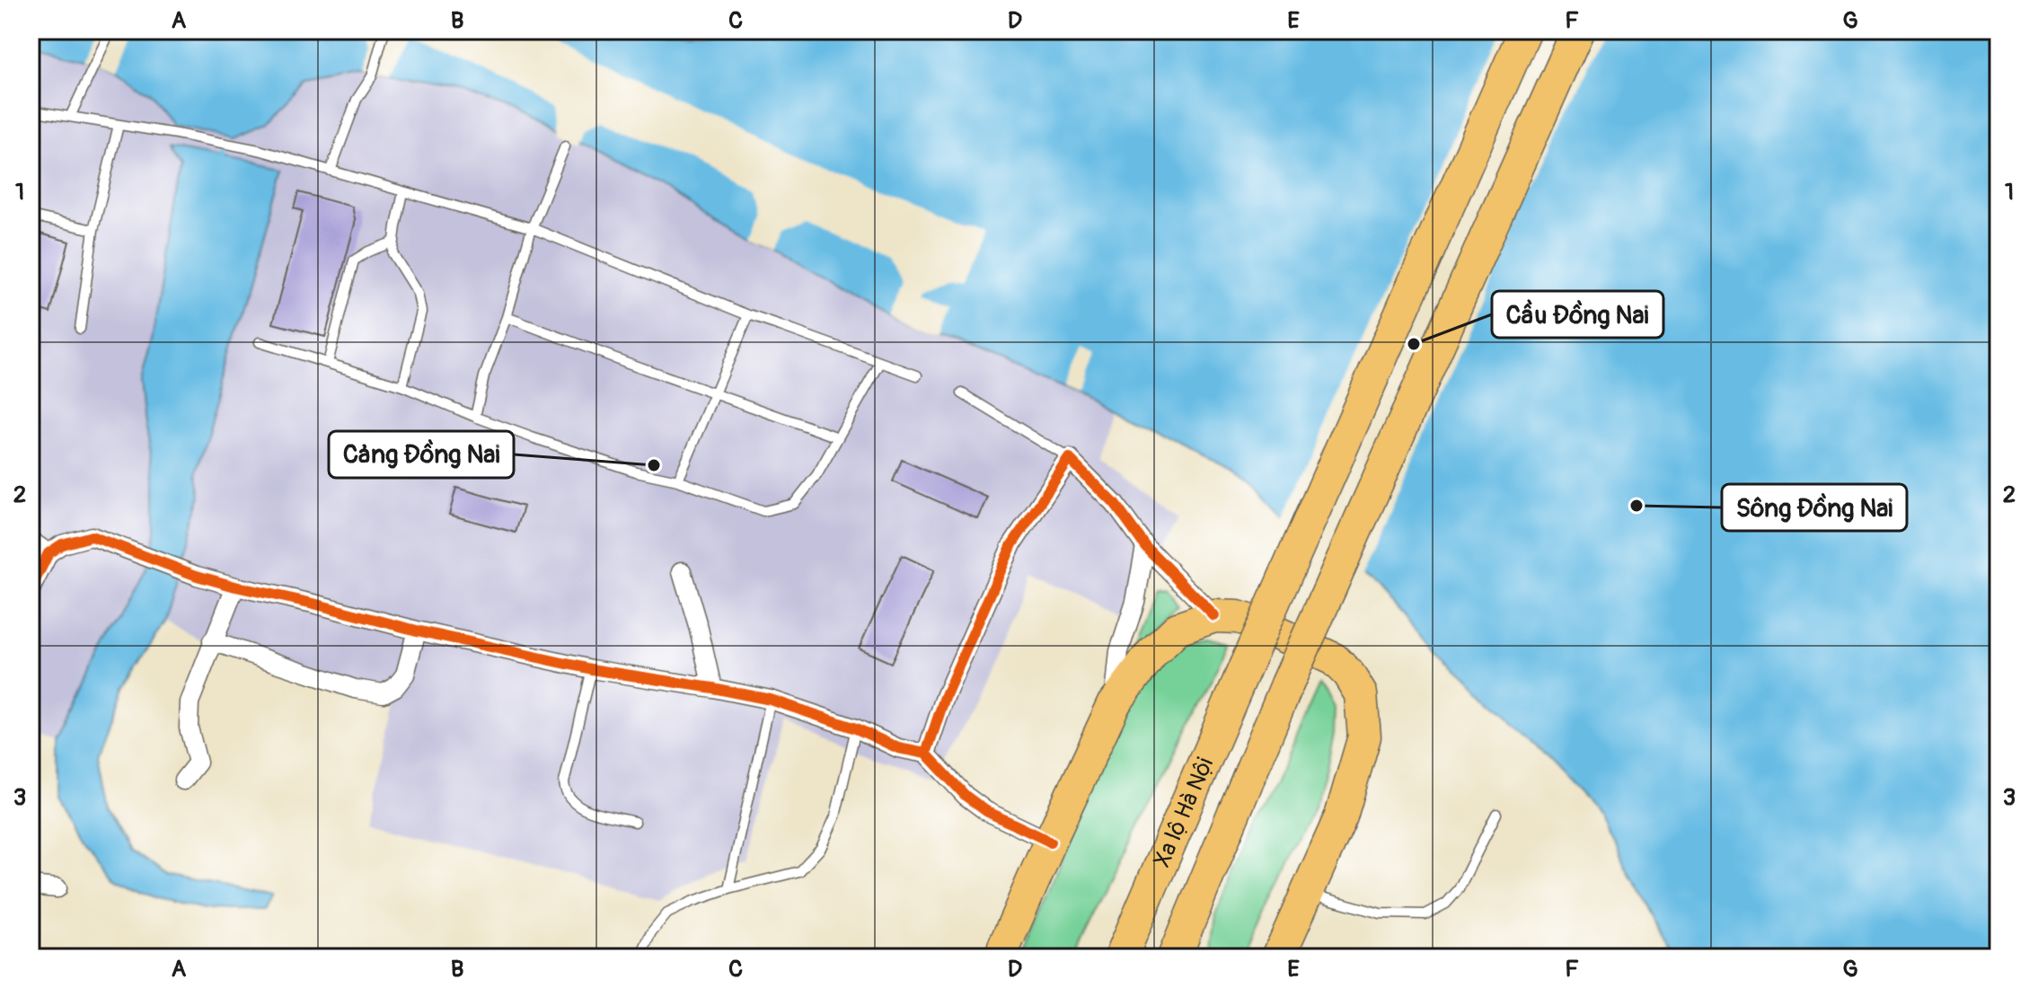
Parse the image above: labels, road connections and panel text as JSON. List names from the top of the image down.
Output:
{
  "streets": {
    "highway": ["Xa lộ Hà Nội"]
  },
  "places": ["Cầu Đồng Nai", "Cảng Đồng Nai", "Sông Đồng Nai"],
  "grid": {
    "columns": [
      "A",
      "B",
      "C",
      "D",
      "E",
      "F",
      "G"
    ],
    "rows": ["1", "2", "3"]
  }
}
